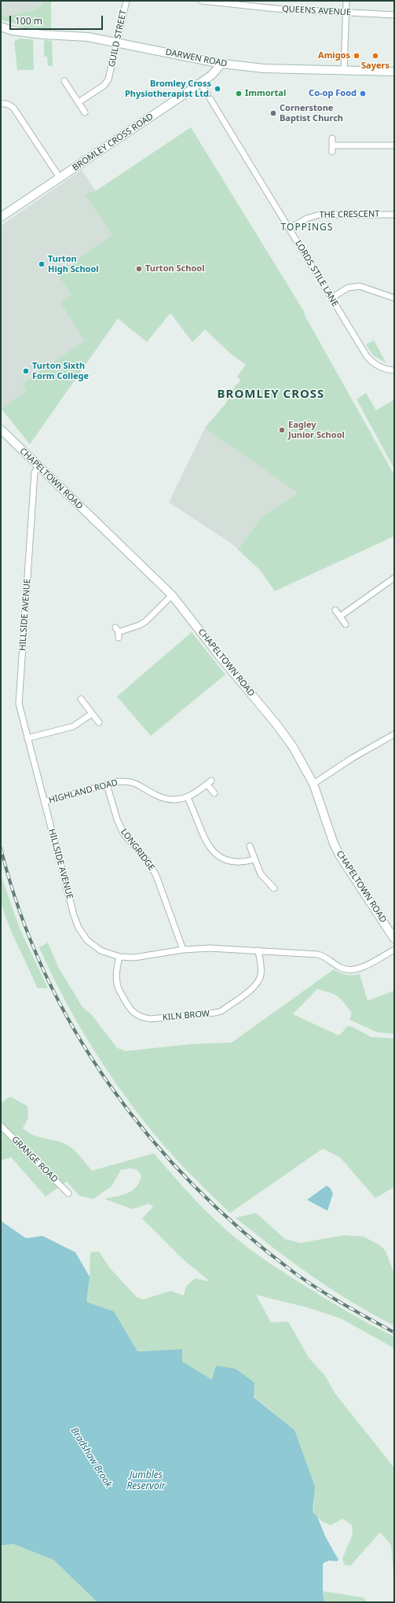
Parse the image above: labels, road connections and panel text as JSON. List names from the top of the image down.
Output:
{
  "streets": {
    "main road": ["DARWEN ROAD", "BROMLEY CROSS ROAD", "CHAPELTOWN ROAD"],
    "street": [
      "QUEENS AVENUE",
      "GUILD STREET",
      "THE CRESCENT",
      "LORDS STILE LANE",
      "HILLSIDE AVENUE",
      "HIGHLAND ROAD",
      "LONGRIDGE",
      "KILN BROW",
      "GRANGE ROAD"
    ]
  },
  "crossings": [
    ["GUILD STREET", "DARWEN ROAD"],
    ["DARWEN ROAD", "BROMLEY CROSS ROAD"],
    ["BROMLEY CROSS ROAD", "LORDS STILE LANE"],
    ["THE CRESCENT", "LORDS STILE LANE"],
    ["CHAPELTOWN ROAD", "HILLSIDE AVENUE"],
    ["HILLSIDE AVENUE", "HIGHLAND ROAD"],
    ["HILLSIDE AVENUE", "LONGRIDGE"],
    ["HILLSIDE AVENUE", "KILN BROW"],
    ["HIGHLAND ROAD", "LONGRIDGE"]
  ],
  "districts": ["TOPPINGS", "BROMLEY CROSS"],
  "water": ["Bradshaw Brook", "Jumbles Reservoir"],
  "places": [
    "Amigos",
    "Sayers",
    "Bromley Cross Physiotherapist Ltd.",
    "Immortal",
    "Co-op Food",
    "Cornerstone Baptist Church",
    "Turton High School",
    "Turton School",
    "Turton Sixth Form College",
    "Eagley Junior School"
  ],
  "scale_bar": "100 m"
}
